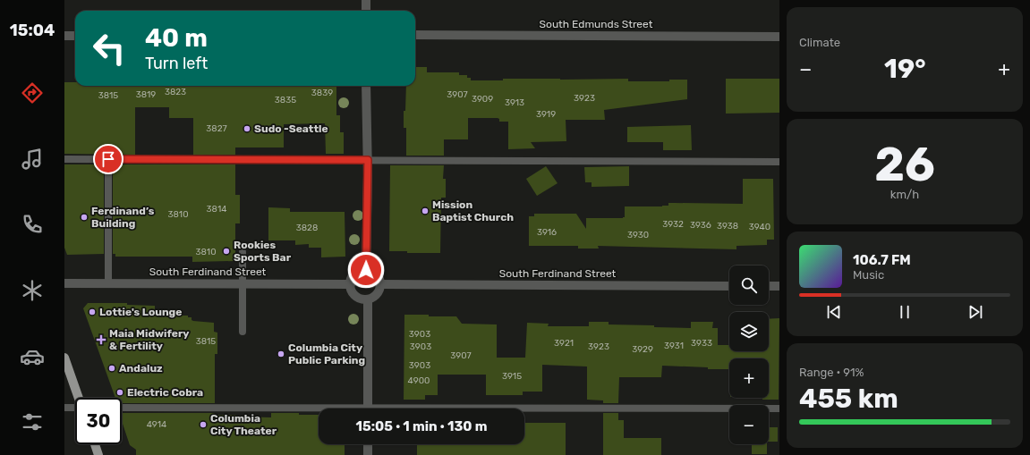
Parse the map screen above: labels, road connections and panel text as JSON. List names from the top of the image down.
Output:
{
  "streets": {
    "street": ["South Edmunds Street", "South Ferdinand Street"]
  },
  "places": {
    "other": [
      "Sudo -Seattle",
      "Mission Baptist Church",
      "Ferdinand’s Building",
      "Rookies Sports Bar",
      "Lottie's Lounge",
      "Columbia City Public Parking",
      "Andaluz",
      "Electric Cobra",
      "Columbia City Theater"
    ],
    "health": ["Maia Midwifery & Fertility"]
  },
  "house_numbers": [
    "3823",
    "3839",
    "3819",
    "3907",
    "3815",
    "3923",
    "3909",
    "3835",
    "3913",
    "3919",
    "3827",
    "3814",
    "3810",
    "3932",
    "3936",
    "3938",
    "3940",
    "3828",
    "3916",
    "3930",
    "3810",
    "3903",
    "3815",
    "3921",
    "3933",
    "3931",
    "3903",
    "3923",
    "3929",
    "3907",
    "3903",
    "3915",
    "4900",
    "4914"
  ],
  "page": {
    "tabs": "15:04",
    "tile": [
      "Climate",
      ["26", "km/h"],
      ["Range · 91%", "455 km"]
    ],
    "turn": ["40 m", "Turn left"],
    "heat": ["−", "19°", "+"],
    "song": ["106.7 FM", "Music"],
    "map_buttons": ["+", "−"],
    "limit": "30",
    "trip": "15:05 · 1 min · 130 m"
  }
}
